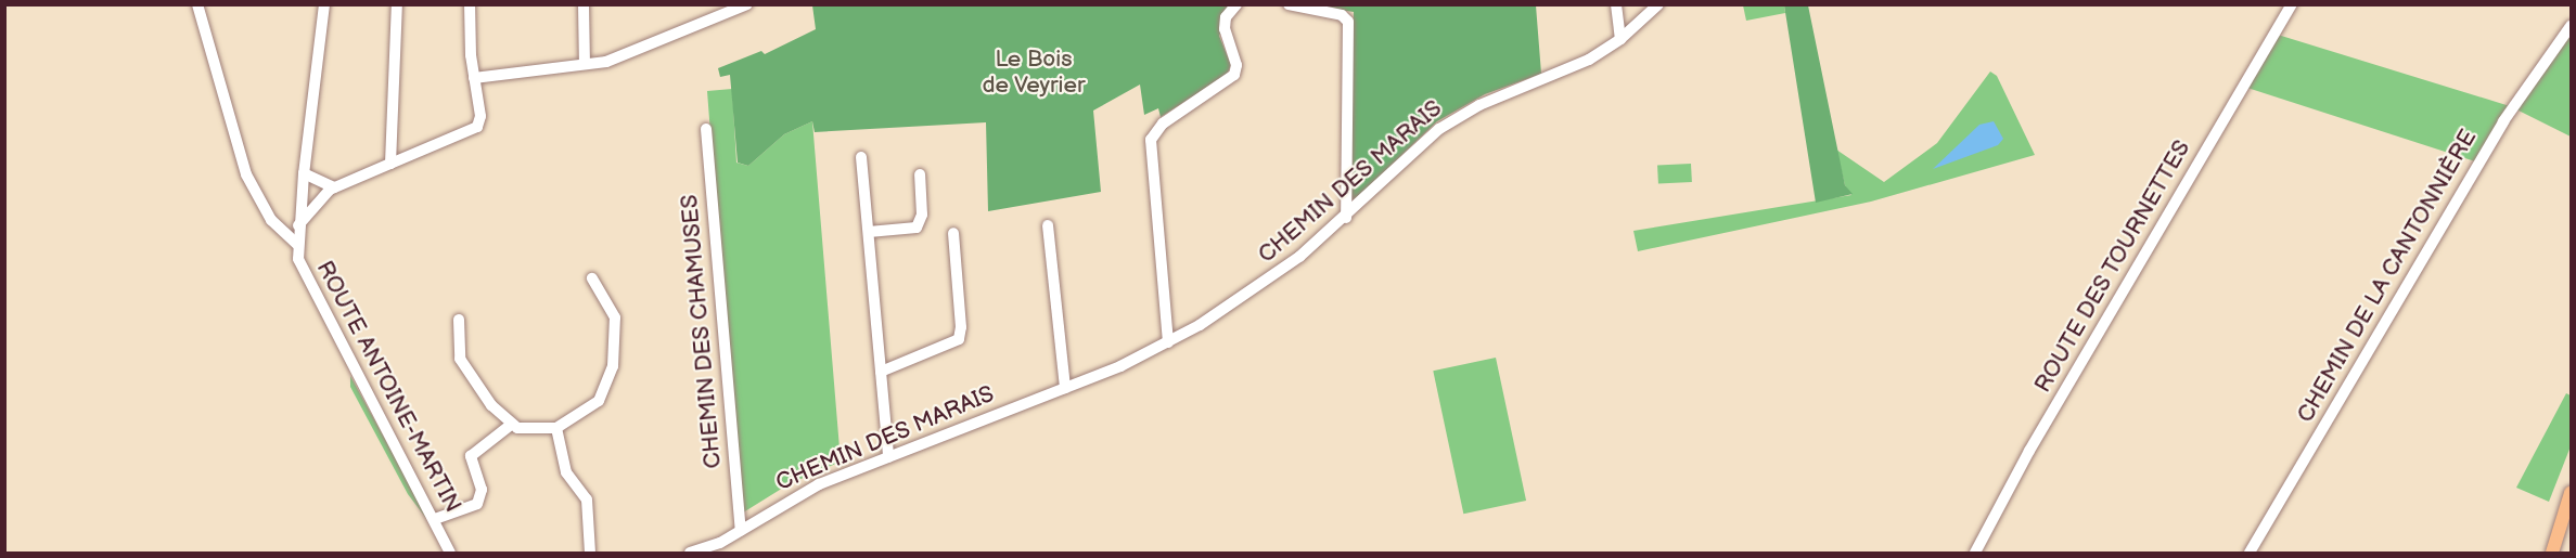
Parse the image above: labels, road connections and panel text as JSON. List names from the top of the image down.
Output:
{
  "streets": {
    "street": [
      "CHEMIN DES MARAIS",
      "ROUTE DES TOURNETTES",
      "CHEMIN DE LA CANTONNIÈRE",
      "CHEMIN DES CHAMUSES",
      "ROUTE ANTOINE-MARTIN"
    ]
  },
  "crossings": [
    ["CHEMIN DES MARAIS", "CHEMIN DES CHAMUSES"]
  ],
  "parks": ["Le Bois de Veyrier"]
}
